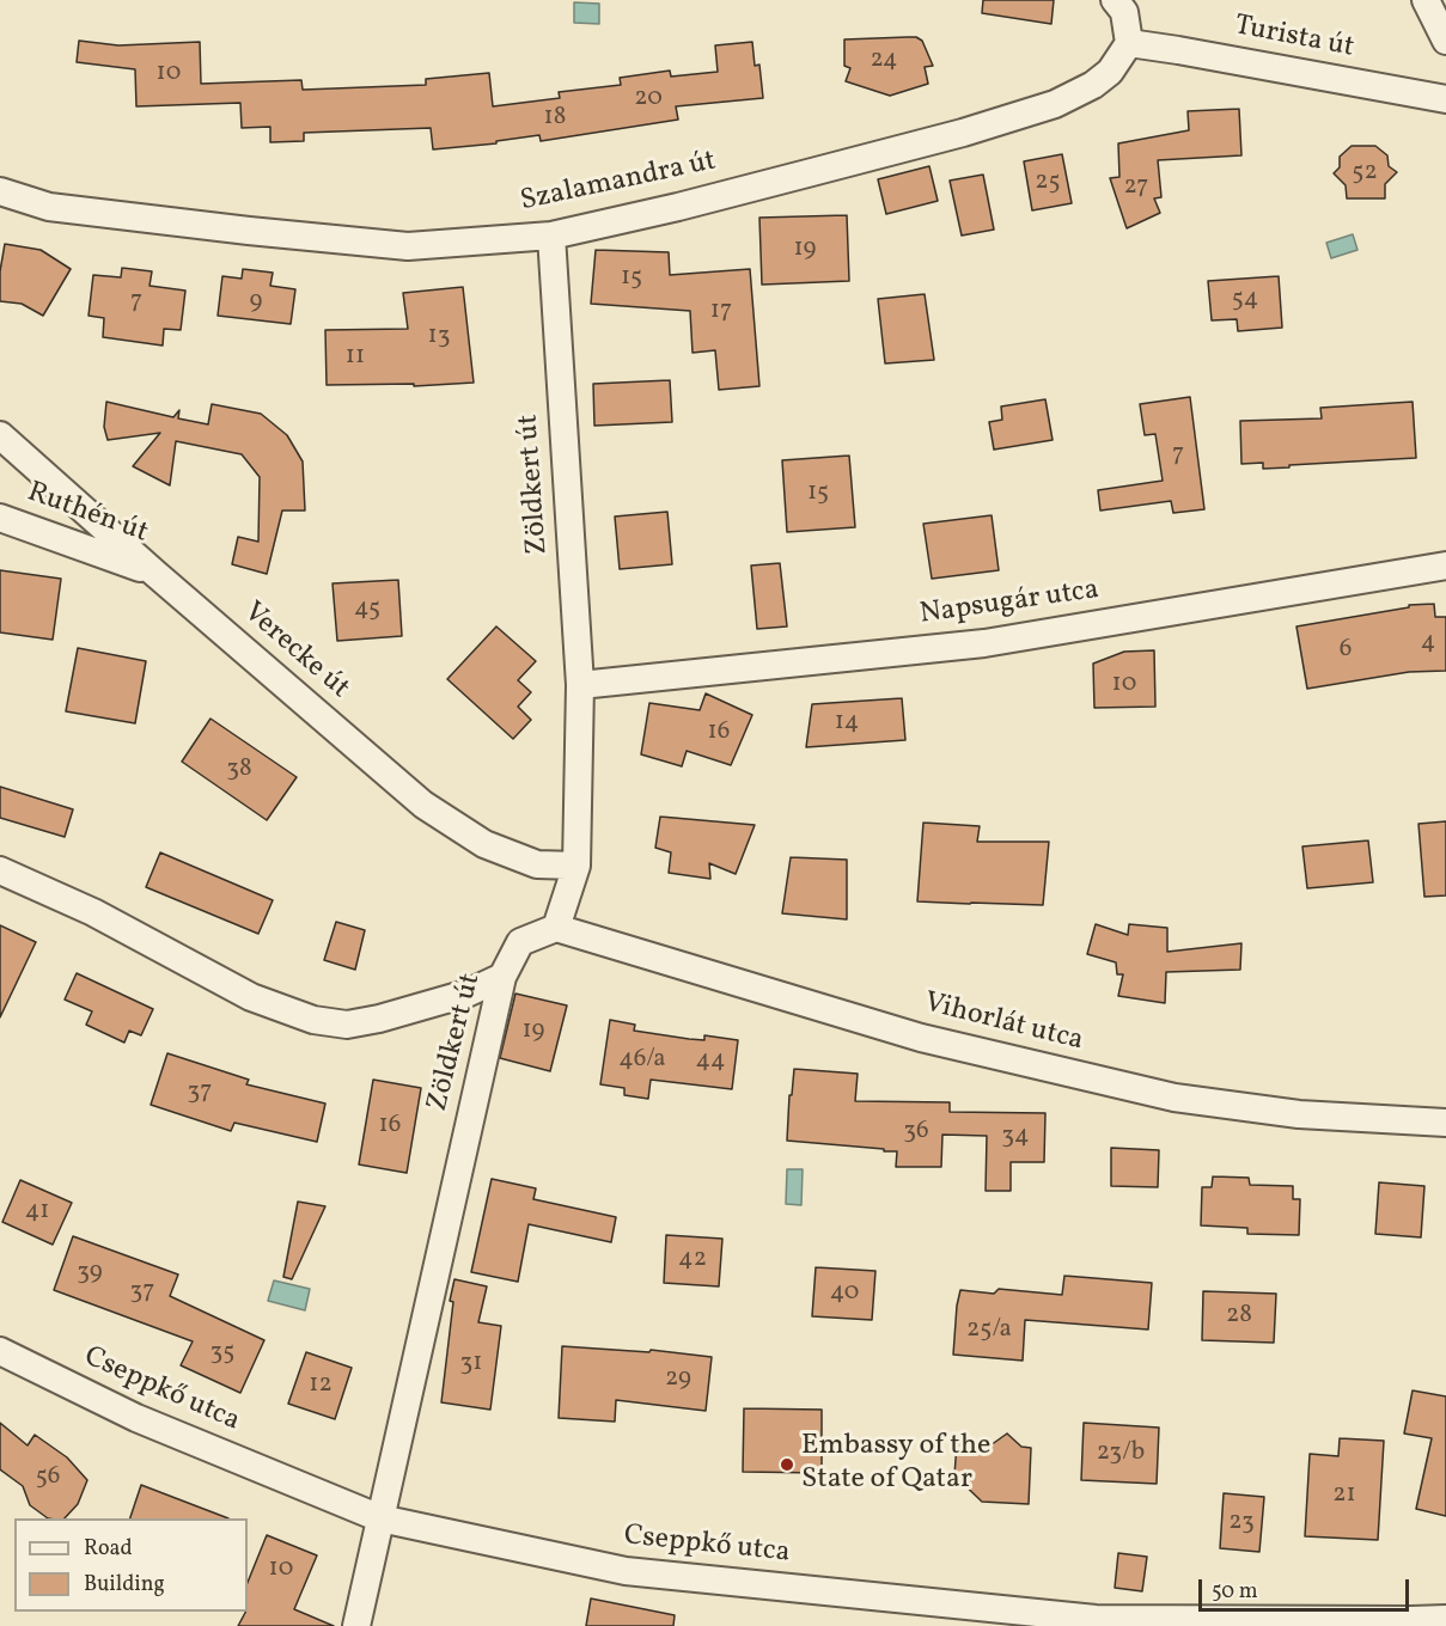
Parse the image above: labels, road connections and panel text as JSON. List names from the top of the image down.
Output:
{
  "streets": {
    "street": [
      "Turista út",
      "Szalamandra út",
      "Zöldkert út",
      "Ruthén út",
      "Napsugár utca",
      "Verecke út",
      "Vihorlát utca",
      "Cseppkő utca"
    ]
  },
  "crossings": [
    ["Turista út", "Szalamandra út"],
    ["Szalamandra út", "Zöldkert út"],
    ["Zöldkert út", "Napsugár utca"],
    ["Zöldkert út", "Verecke út"],
    ["Zöldkert út", "Vihorlát utca"],
    ["Zöldkert út", "Cseppkő utca"],
    ["Ruthén út", "Verecke út"]
  ],
  "places": ["Embassy of the State of Qatar"],
  "house_numbers": [
    "24",
    "10",
    "20",
    "18",
    "52",
    "25",
    "27",
    "19",
    "15",
    "54",
    "7",
    "9",
    "17",
    "13",
    "11",
    "7",
    "15",
    "45",
    "4",
    "6",
    "10",
    "14",
    "16",
    "38",
    "19",
    "46/a",
    "44",
    "37",
    "16",
    "36",
    "34",
    "41",
    "42",
    "39",
    "37",
    "40",
    "28",
    "25/a",
    "35",
    "31",
    "29",
    "12",
    "23/b",
    "56",
    "21",
    "23",
    "10"
  ],
  "legend": ["Road", "Building"],
  "scale_bar": "50 m"
}
